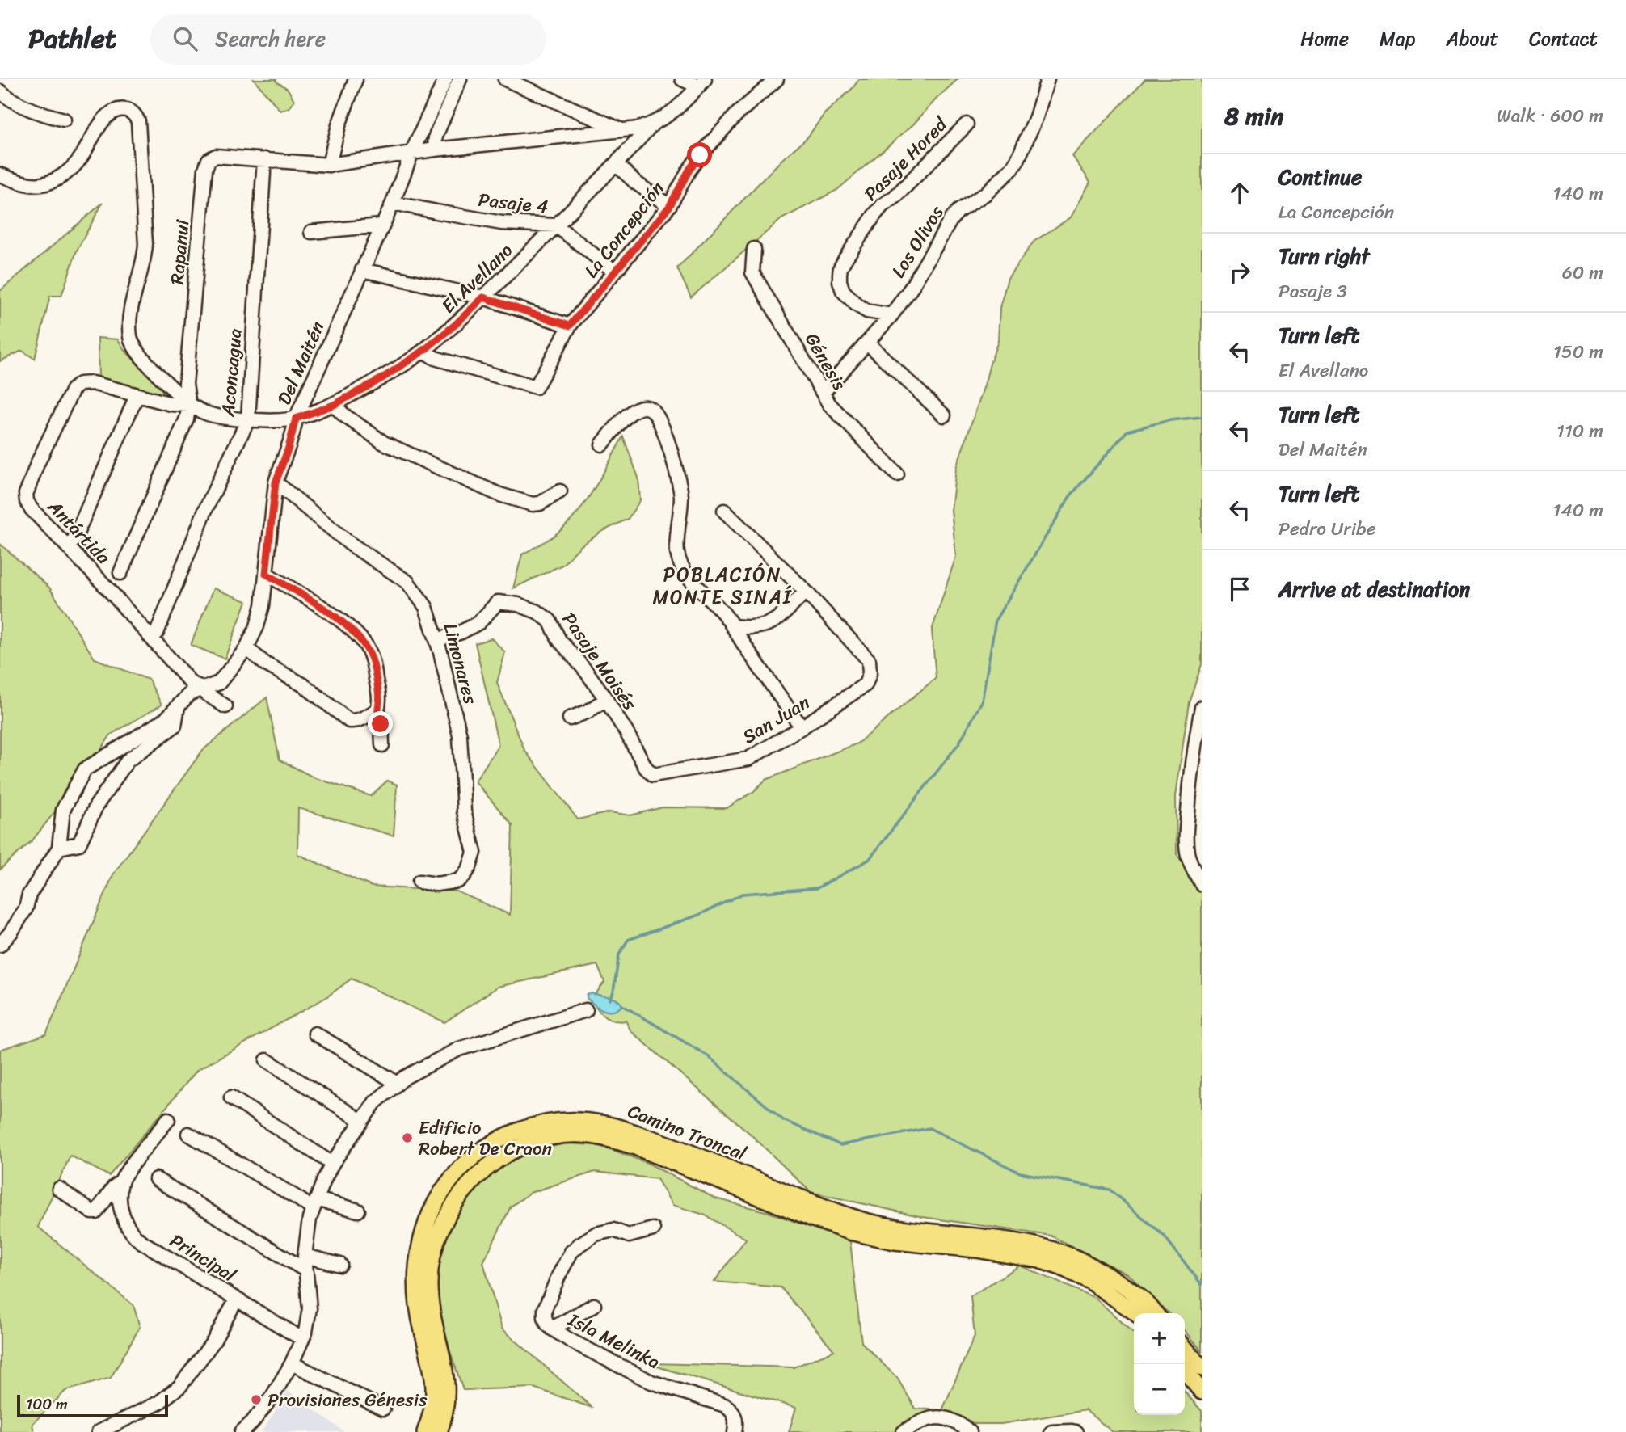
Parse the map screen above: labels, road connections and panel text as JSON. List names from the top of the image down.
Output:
{
  "streets": {
    "main road": ["Camino Troncal"],
    "street": [
      "Pasaje Hored",
      "Pasaje 4",
      "La Concepción",
      "Los Olivos",
      "Rapanui",
      "El Avellano",
      "Génesis",
      "Del Maitén",
      "Aconcagua",
      "Antártida",
      "Pasaje Moisés",
      "Limonares",
      "San Juan",
      "Principal",
      "Isla Melinka"
    ]
  },
  "crossings": [
    ["Pasaje Hored", "Los Olivos"],
    ["Pasaje 4", "La Concepción"],
    ["Pasaje 4", "El Avellano"],
    ["Pasaje 4", "Del Maitén"],
    ["La Concepción", "El Avellano"],
    ["Los Olivos", "Génesis"],
    ["Rapanui", "El Avellano"],
    ["Rapanui", "Aconcagua"],
    ["Rapanui", "Antártida"],
    ["El Avellano", "Del Maitén"],
    ["El Avellano", "Aconcagua"],
    ["El Avellano", "Antártida"],
    ["Del Maitén", "Antártida"],
    ["Del Maitén", "Limonares"],
    ["Aconcagua", "Antártida"],
    ["Pasaje Moisés", "Limonares"],
    ["Pasaje Moisés", "San Juan"]
  ],
  "districts": ["POBLACIÓN MONTE SINAÍ"],
  "places": ["Edificio Robert De Craon", "Provisiones Génesis"],
  "scale_bar": "100 m",
  "page": {
    "header": "Pathlet",
    "search": "Search here",
    "nav": [
      "Home",
      "Map",
      "About",
      "Contact"
    ],
    "heading": ["8 min", "Walk · 600 m"],
    "list": [
      ["Continue", "La Concepción", "140 m"],
      ["Turn right", "Pasaje 3", "60 m"],
      ["Turn left", "El Avellano", "150 m"],
      ["Turn left", "Del Maitén", "110 m"],
      ["Turn left", "Pedro Uribe", "140 m"],
      "Arrive at destination"
    ],
    "map_buttons": ["+", "−"],
    "scale": "100 m"
  }
}
